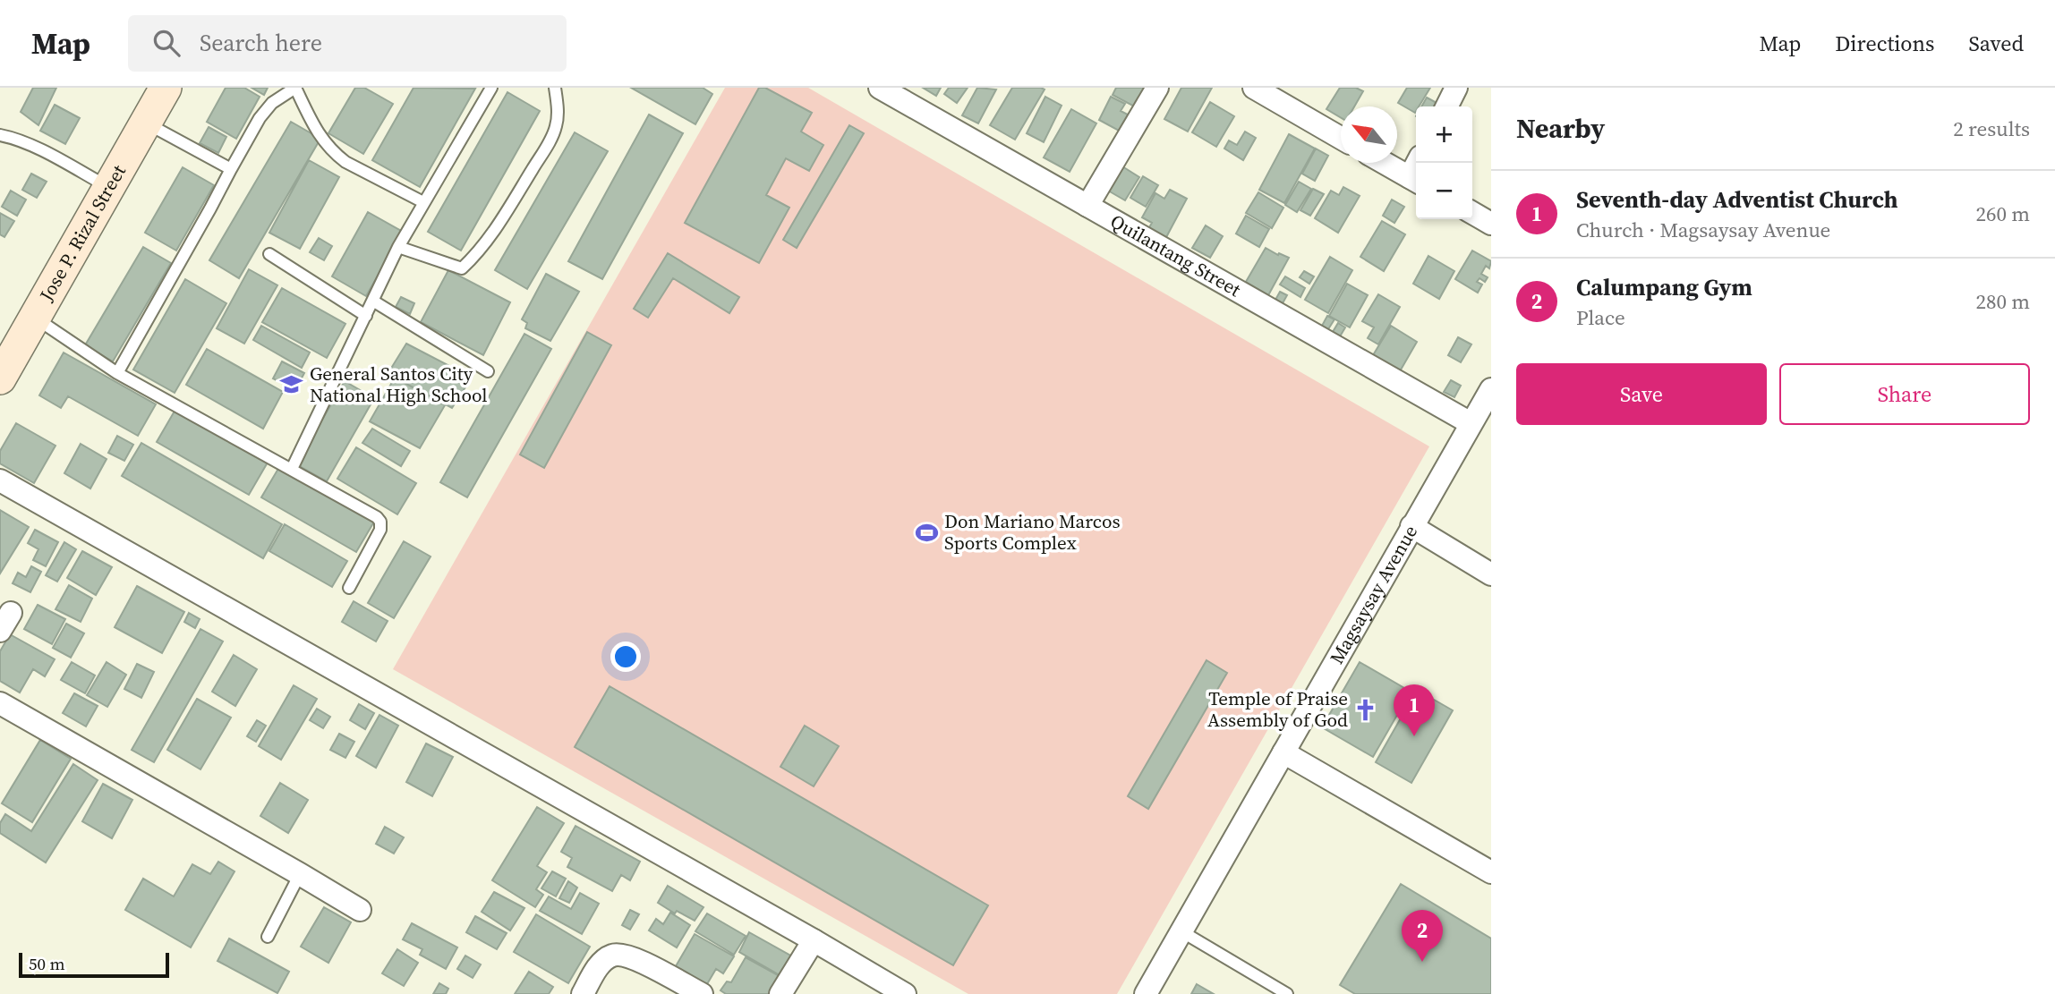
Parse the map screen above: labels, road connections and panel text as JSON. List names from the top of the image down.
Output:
{
  "streets": {
    "street": ["Jose P. Rizal Street", "Quilantang Street", "Magsaysay Avenue"]
  },
  "crossings": [
    ["Quilantang Street", "Magsaysay Avenue"]
  ],
  "places": {
    "school or university": ["General Santos City National High School"],
    "sports": ["Don Mariano Marcos Sports Complex"],
    "church": ["Temple of Praise Assembly of God"]
  },
  "scale_bar": "50 m",
  "north": "top left",
  "page": {
    "header": "Map",
    "search": "Search here",
    "nav": ["Map", "Directions", "Saved"],
    "heading": ["Nearby", "2 results"],
    "map_buttons": ["+", "−"],
    "list": [
      {
        "mark": "1",
        "name": "Seventh-day Adventist Church",
        "note": "Church · Magsaysay Avenue",
        "value": "260 m"
      },
      {
        "mark": "2",
        "name": "Calumpang Gym",
        "note": "Place",
        "value": "280 m"
      }
    ],
    "buttons": ["Save", "Share"],
    "pins": ["1", "2"],
    "scale": "50 m"
  }
}
